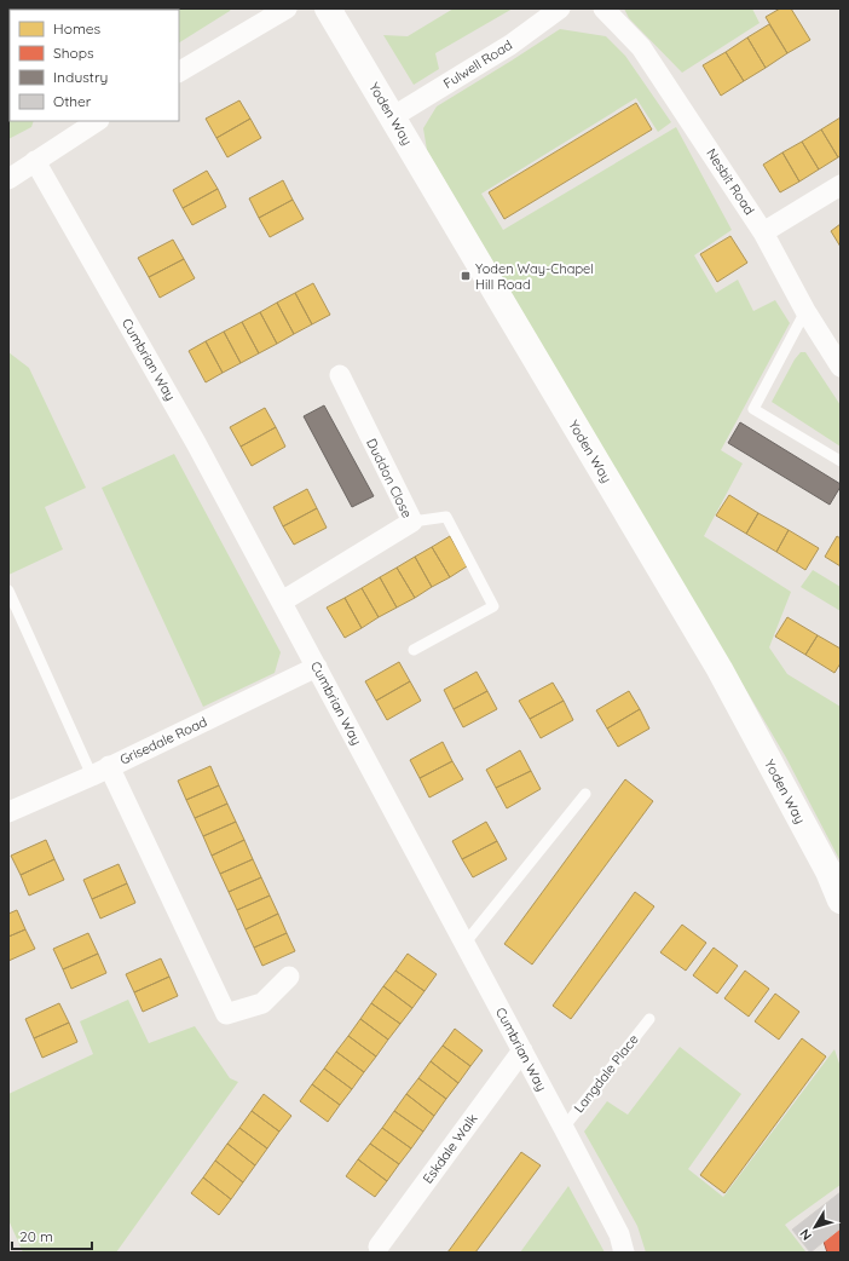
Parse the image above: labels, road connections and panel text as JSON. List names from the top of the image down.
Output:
{
  "streets": {
    "main road": ["Yoden Way"],
    "street": [
      "Fulwell Road",
      "Nesbit Road",
      "Cumbrian Way",
      "Duddon Close",
      "Grisedale Road",
      "Eskdale Walk"
    ],
    "lane": ["Langdale Place"]
  },
  "crossings": [
    ["Fulwell Road", "Yoden Way"],
    ["Cumbrian Way", "Duddon Close"],
    ["Cumbrian Way", "Grisedale Road"],
    ["Cumbrian Way", "Langdale Place"],
    ["Cumbrian Way", "Eskdale Walk"]
  ],
  "places": {
    "transit": ["Yoden Way-Chapel Hill Road"]
  },
  "legend": [
    "Homes",
    "Shops",
    "Industry",
    "Other"
  ],
  "scale_bar": "20 m",
  "north": "bottom left"
}
